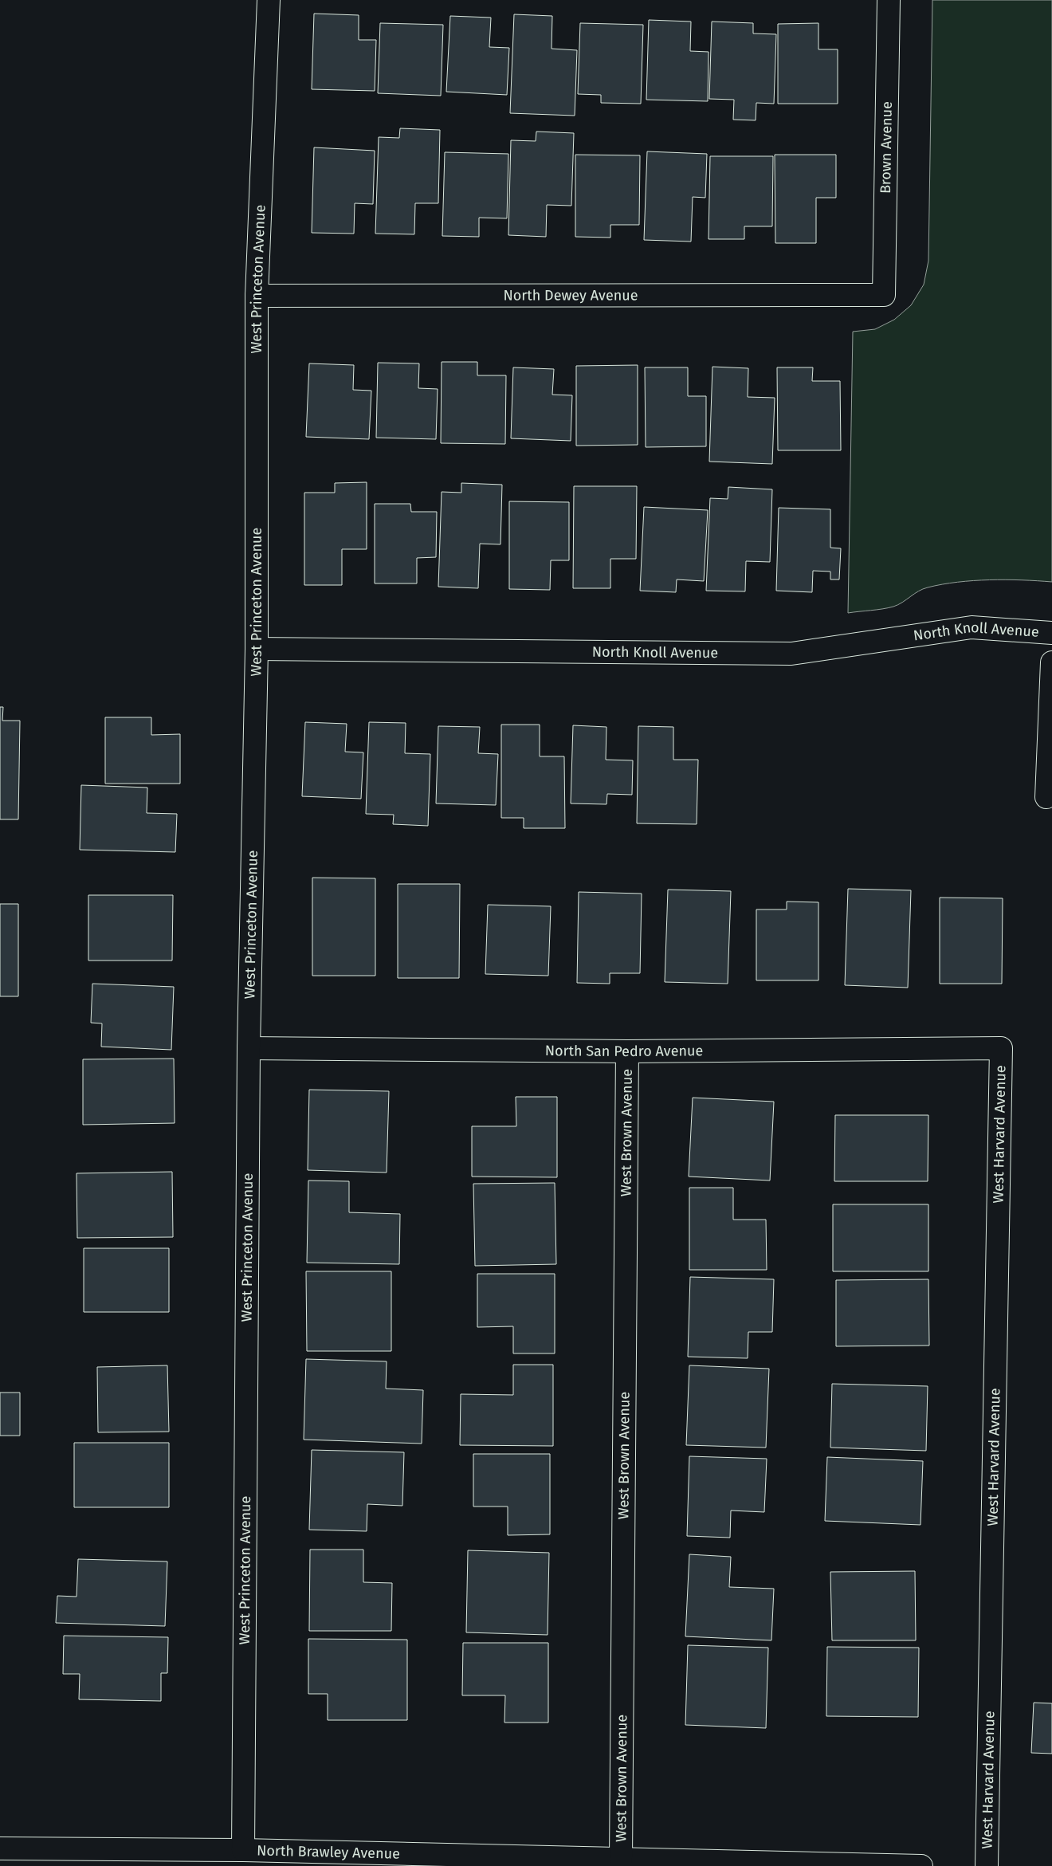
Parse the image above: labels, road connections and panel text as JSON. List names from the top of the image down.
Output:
{
  "streets": {
    "street": [
      "Brown Avenue",
      "West Princeton Avenue",
      "North Dewey Avenue",
      "North Knoll Avenue",
      "North San Pedro Avenue",
      "West Brown Avenue",
      "West Harvard Avenue",
      "North Brawley Avenue"
    ]
  },
  "crossings": [
    ["Brown Avenue", "North Dewey Avenue"],
    ["West Princeton Avenue", "North Dewey Avenue"],
    ["West Princeton Avenue", "North Knoll Avenue"],
    ["West Princeton Avenue", "North San Pedro Avenue"],
    ["West Princeton Avenue", "North Brawley Avenue"],
    ["North San Pedro Avenue", "West Brown Avenue"],
    ["North San Pedro Avenue", "West Harvard Avenue"],
    ["West Brown Avenue", "North Brawley Avenue"]
  ]
}
